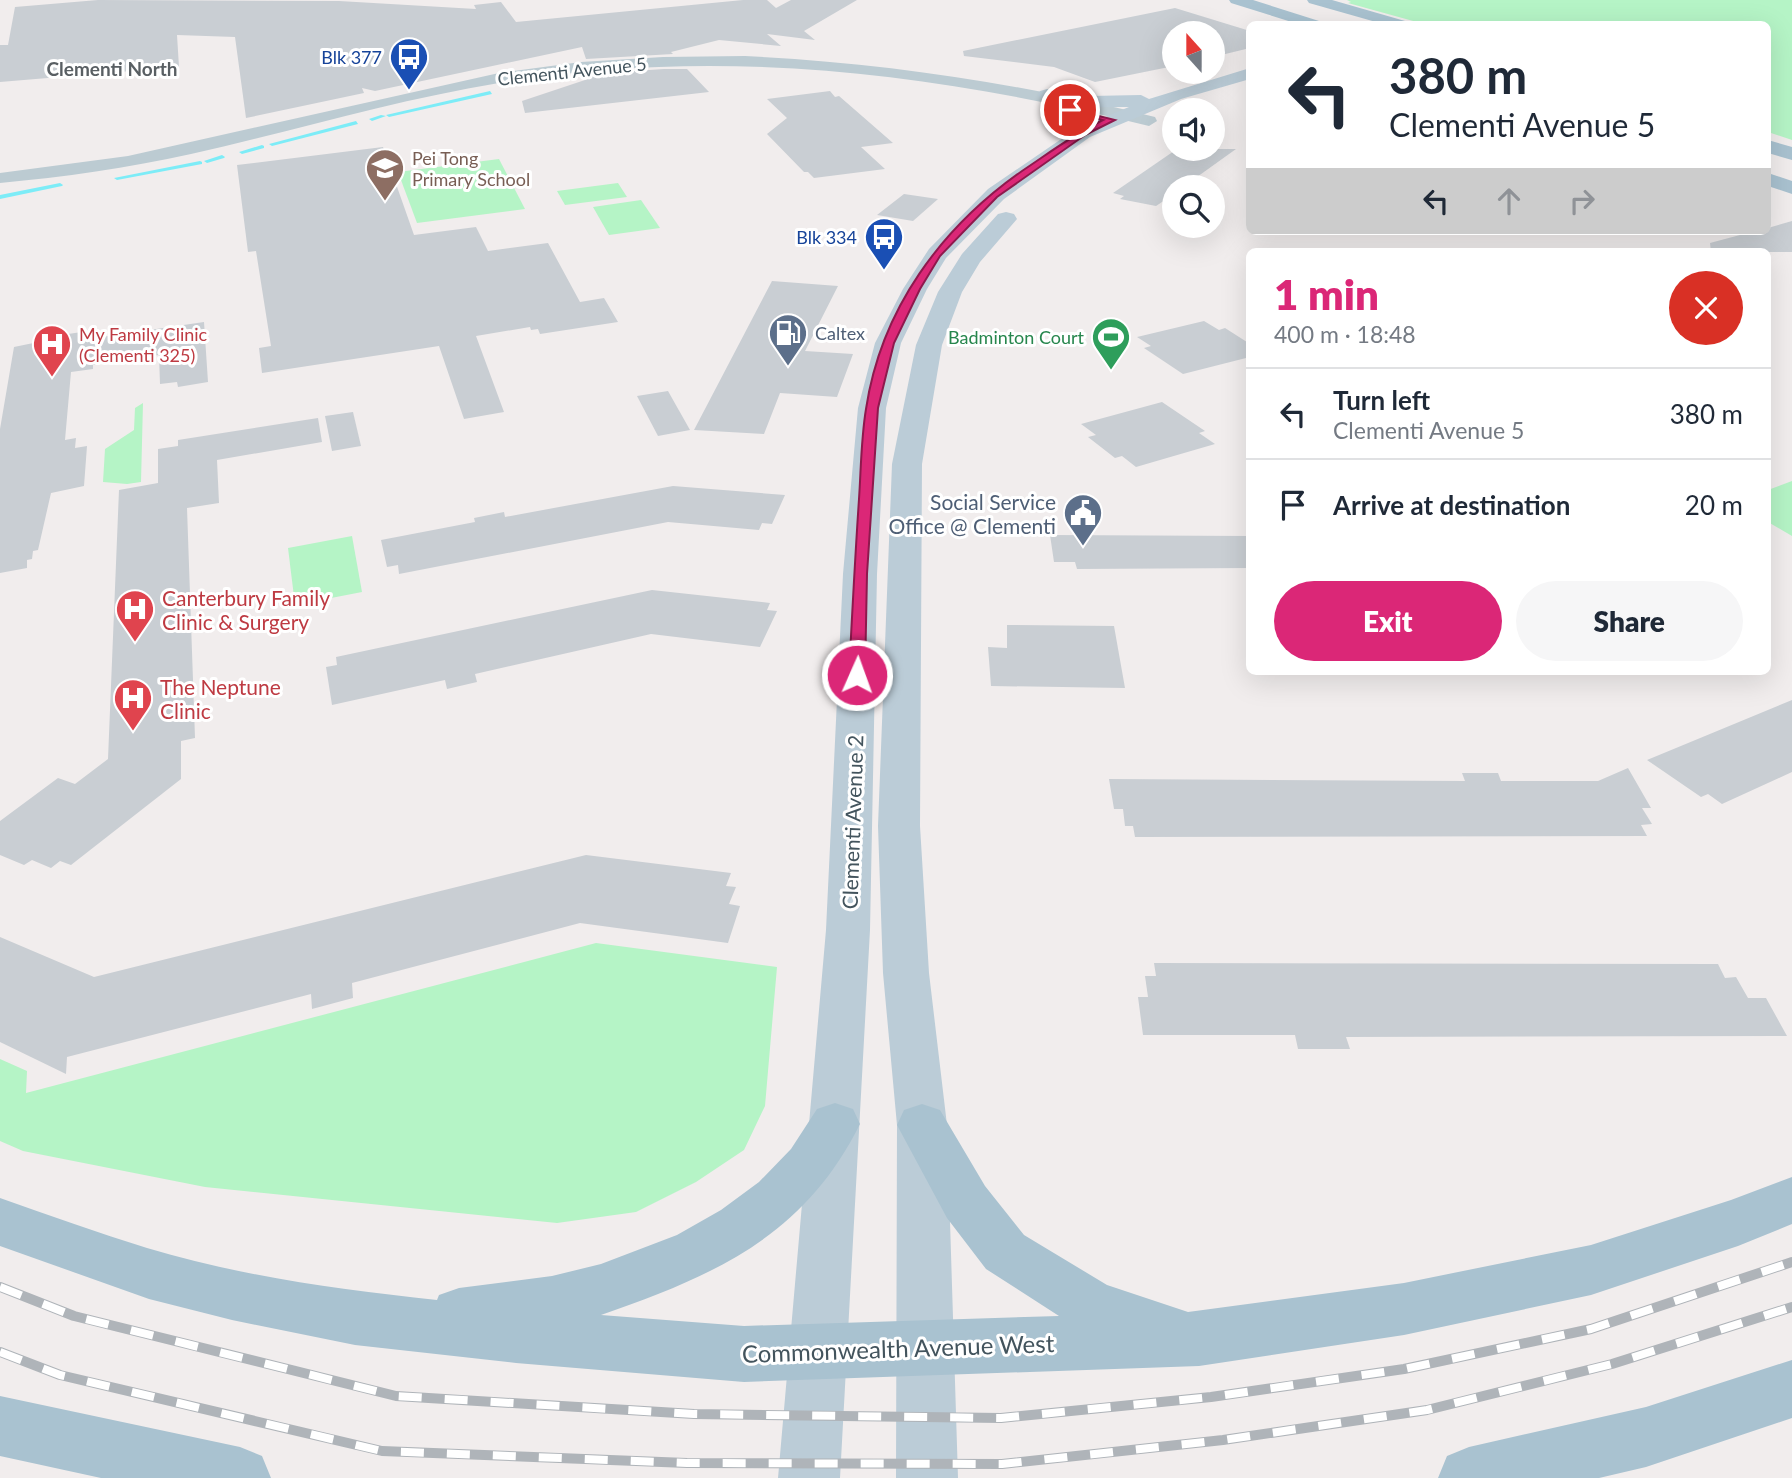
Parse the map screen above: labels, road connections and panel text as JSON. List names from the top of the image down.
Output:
{
  "streets": {
    "main road": ["Clementi Avenue 2", "Commonwealth Avenue West"],
    "street": ["Clementi Avenue 5"]
  },
  "crossings": [
    ["Clementi Avenue 5", "Clementi Avenue 2"],
    ["Clementi Avenue 2", "Commonwealth Avenue West"]
  ],
  "districts": ["Clementi North"],
  "places": {
    "bus stop": ["Blk 377", "Blk 334"],
    "school or university": ["Pei Tong Primary School"],
    "fuel station": ["Caltex"],
    "sports": ["Badminton Court"],
    "hospital": ["My Family Clinic (Clementi 325)", "Canterbury Family Clinic & Surgery", "The Neptune Clinic"],
    "public building": ["Social Service Office @ Clementi"]
  },
  "north": "top",
  "page": {
    "turn": ["380 m", "Clementi Avenue 5"],
    "heading": ["1 min", "400 m · 18:48"],
    "list": [
      {
        "name": "Turn left",
        "note": "Clementi Avenue 5",
        "value": "380 m"
      },
      {
        "name": "Arrive at destination",
        "value": "20 m"
      }
    ],
    "buttons": ["Exit", "Share"]
  }
}
